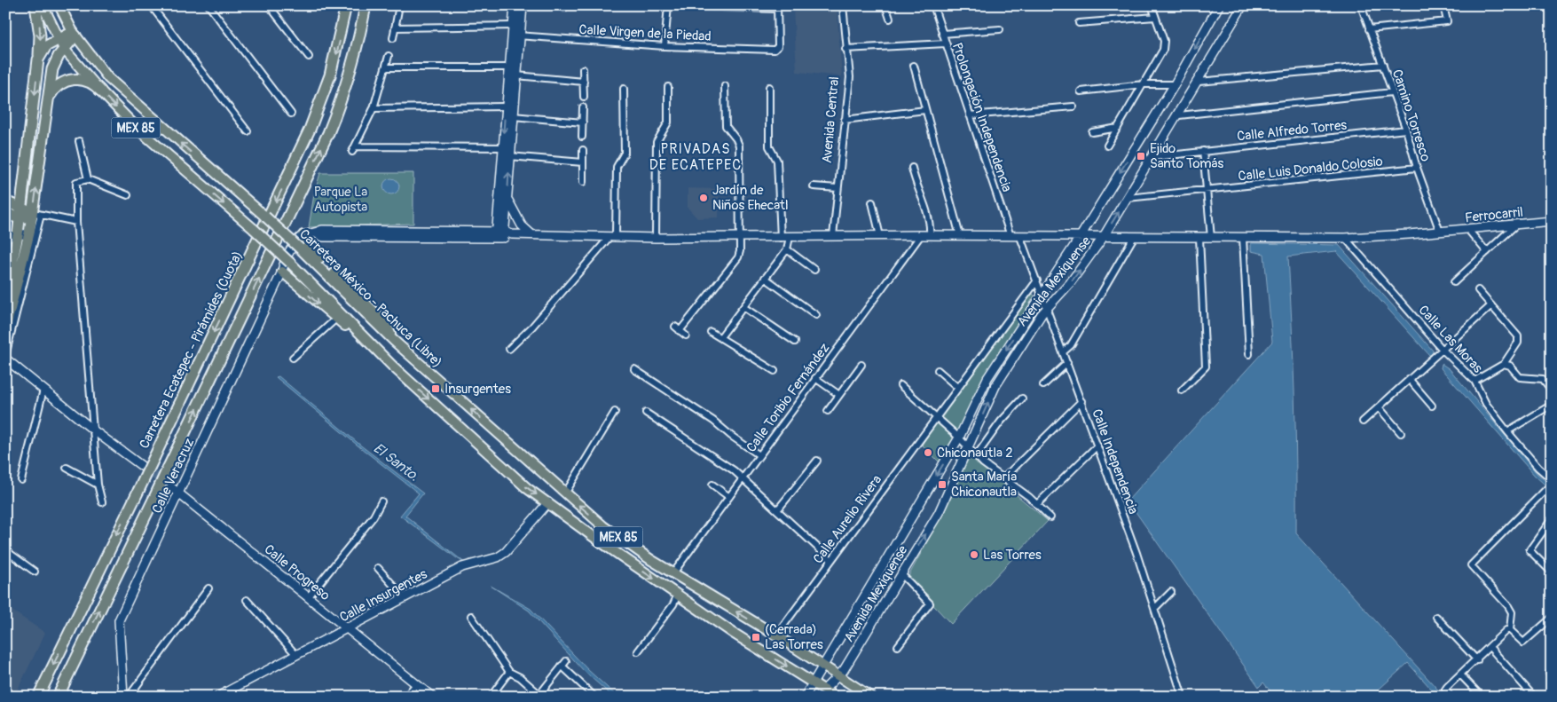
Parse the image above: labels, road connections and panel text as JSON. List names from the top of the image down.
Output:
{
  "streets": {
    "highway": ["Carretera Ecatepec - Pirámides (Cuota)"],
    "main road": [
      "MEX 85",
      "Ferrocarril",
      "Avenida Mexiquense",
      "Carretera México - Pachuca (Libre)",
      "Calle Veracruz",
      "Calle Progreso",
      "Calle Insurgentes"
    ],
    "street": [
      "Calle Virgen de la Piedad",
      "Camino Torresco",
      "Prolongación Independencia",
      "Avenida Central",
      "Calle Alfredo Torres",
      "Calle Luis Donaldo Colosio",
      "Calle Las Moras",
      "Calle Toribio Fernández",
      "Calle Independencia",
      "Calle Aurelio Rivera"
    ]
  },
  "crossings": [
    ["Camino Torresco", "Calle Alfredo Torres"],
    ["Camino Torresco", "Calle Luis Donaldo Colosio"],
    ["Camino Torresco", "Ferrocarril"],
    ["Prolongación Independencia", "Ferrocarril"],
    ["Avenida Central", "Ferrocarril"],
    ["MEX 85", "Avenida Mexiquense"],
    ["MEX 85", "Calle Insurgentes"],
    ["Calle Alfredo Torres", "Avenida Mexiquense"],
    ["Calle Luis Donaldo Colosio", "Avenida Mexiquense"],
    ["Ferrocarril", "Avenida Mexiquense"],
    ["Ferrocarril", "Calle Las Moras"],
    ["Ferrocarril", "Calle Toribio Fernández"],
    ["Ferrocarril", "Calle Independencia"],
    ["Ferrocarril", "Calle Veracruz"],
    ["Avenida Mexiquense", "Carretera México - Pachuca (Libre)"],
    ["Avenida Mexiquense", "Calle Independencia"],
    ["Carretera México - Pachuca (Libre)", "Calle Toribio Fernández"],
    ["Carretera México - Pachuca (Libre)", "Calle Aurelio Rivera"],
    ["Calle Independencia", "Calle Aurelio Rivera"],
    ["Calle Veracruz", "Calle Progreso"],
    ["Calle Progreso", "Calle Insurgentes"]
  ],
  "districts": ["PRIVADAS DE ECATEPEC"],
  "water": ["El Santo."],
  "parks": ["Parque La Autopista"],
  "places": {
    "transit": [
      "Ejido Santo Tomás",
      "Insurgentes",
      "Santa María Chiconautla",
      "(Cerrada) Las Torres"
    ],
    "other": ["Jardín de Niños Ehecatl", "Chiconautla 2", "Las Torres"]
  }
}
